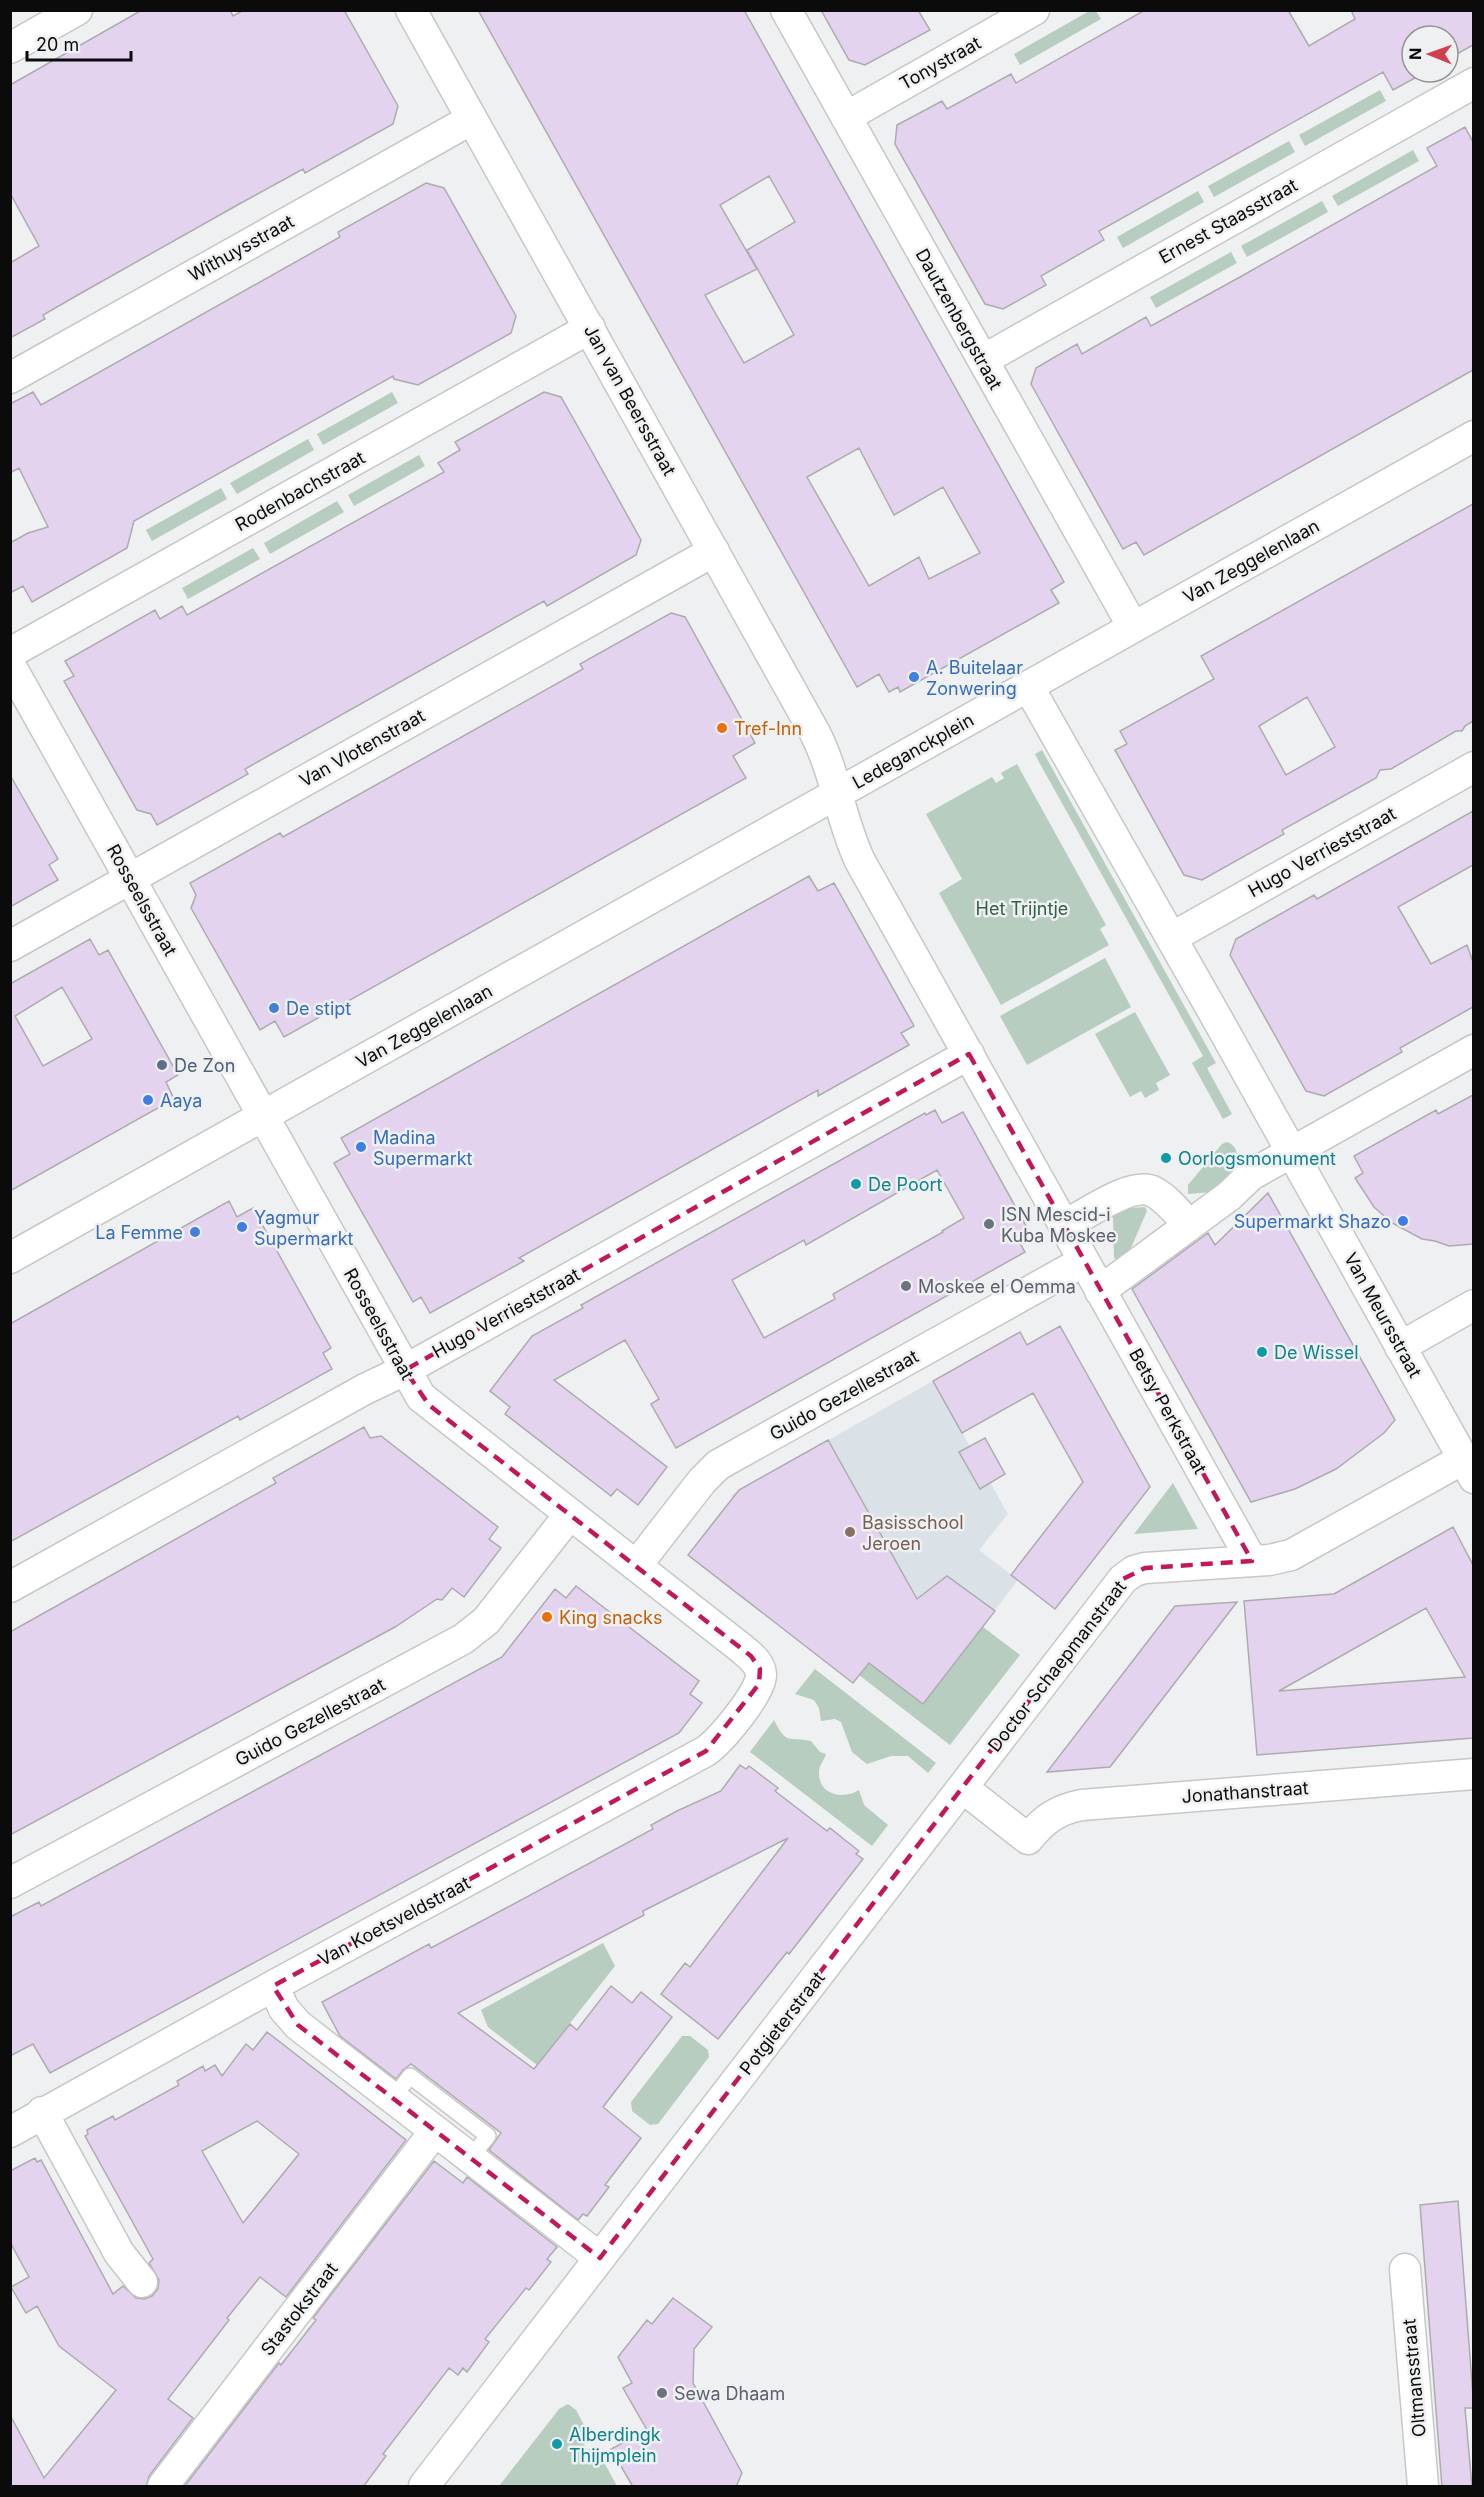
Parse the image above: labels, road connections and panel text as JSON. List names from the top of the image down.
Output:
{
  "streets": {
    "street": [
      "Tonystraat",
      "Ernest Staasstraat",
      "Withuysstraat",
      "Dautzenbergstraat",
      "Jan van Beersstraat",
      "Rodenbachstraat",
      "Van Zeggelenlaan",
      "Van Vlotenstraat",
      "Ledeganckplein",
      "Hugo Verrieststraat",
      "Rosseelsstraat",
      "Van Meursstraat",
      "Guido Gezellestraat",
      "Betsy Perkstraat",
      "Doctor Schaepmanstraat",
      "Jonathanstraat",
      "Van Koetsveldstraat",
      "Potgieterstraat",
      "Stastokstraat",
      "Oltmansstraat"
    ]
  },
  "crossings": [
    ["Tonystraat", "Dautzenbergstraat"],
    ["Ernest Staasstraat", "Dautzenbergstraat"],
    ["Withuysstraat", "Jan van Beersstraat"],
    ["Dautzenbergstraat", "Van Zeggelenlaan"],
    ["Jan van Beersstraat", "Rodenbachstraat"],
    ["Jan van Beersstraat", "Van Zeggelenlaan"],
    ["Jan van Beersstraat", "Van Vlotenstraat"],
    ["Jan van Beersstraat", "Ledeganckplein"],
    ["Van Zeggelenlaan", "Ledeganckplein"],
    ["Van Zeggelenlaan", "Rosseelsstraat"],
    ["Van Vlotenstraat", "Rosseelsstraat"],
    ["Ledeganckplein", "Hugo Verrieststraat"],
    ["Ledeganckplein", "Guido Gezellestraat"],
    ["Ledeganckplein", "Betsy Perkstraat"],
    ["Hugo Verrieststraat", "Rosseelsstraat"],
    ["Rosseelsstraat", "Guido Gezellestraat"],
    ["Rosseelsstraat", "Van Koetsveldstraat"],
    ["Van Meursstraat", "Doctor Schaepmanstraat"],
    ["Guido Gezellestraat", "Betsy Perkstraat"],
    ["Betsy Perkstraat", "Doctor Schaepmanstraat"],
    ["Doctor Schaepmanstraat", "Jonathanstraat"],
    ["Doctor Schaepmanstraat", "Potgieterstraat"],
    ["Jonathanstraat", "Potgieterstraat"]
  ],
  "parks": ["Het Trijntje"],
  "places": [
    "A. Buitelaar Zonwering",
    "Tref-Inn",
    "De stipt",
    "De Zon",
    "Aaya",
    "Madina Supermarkt",
    "Oorlogsmonument",
    "De Poort",
    "Supermarkt Shazo",
    "ISN Mescid-i Kuba Moskee",
    "Yagmur Supermarkt",
    "La Femme",
    "Moskee el Oemma",
    "De Wissel",
    "Basisschool Jeroen",
    "King snacks",
    "Sewa Dhaam",
    "Alberdingk Thijmplein"
  ],
  "scale_bar": "20 m",
  "north": "left"
}
